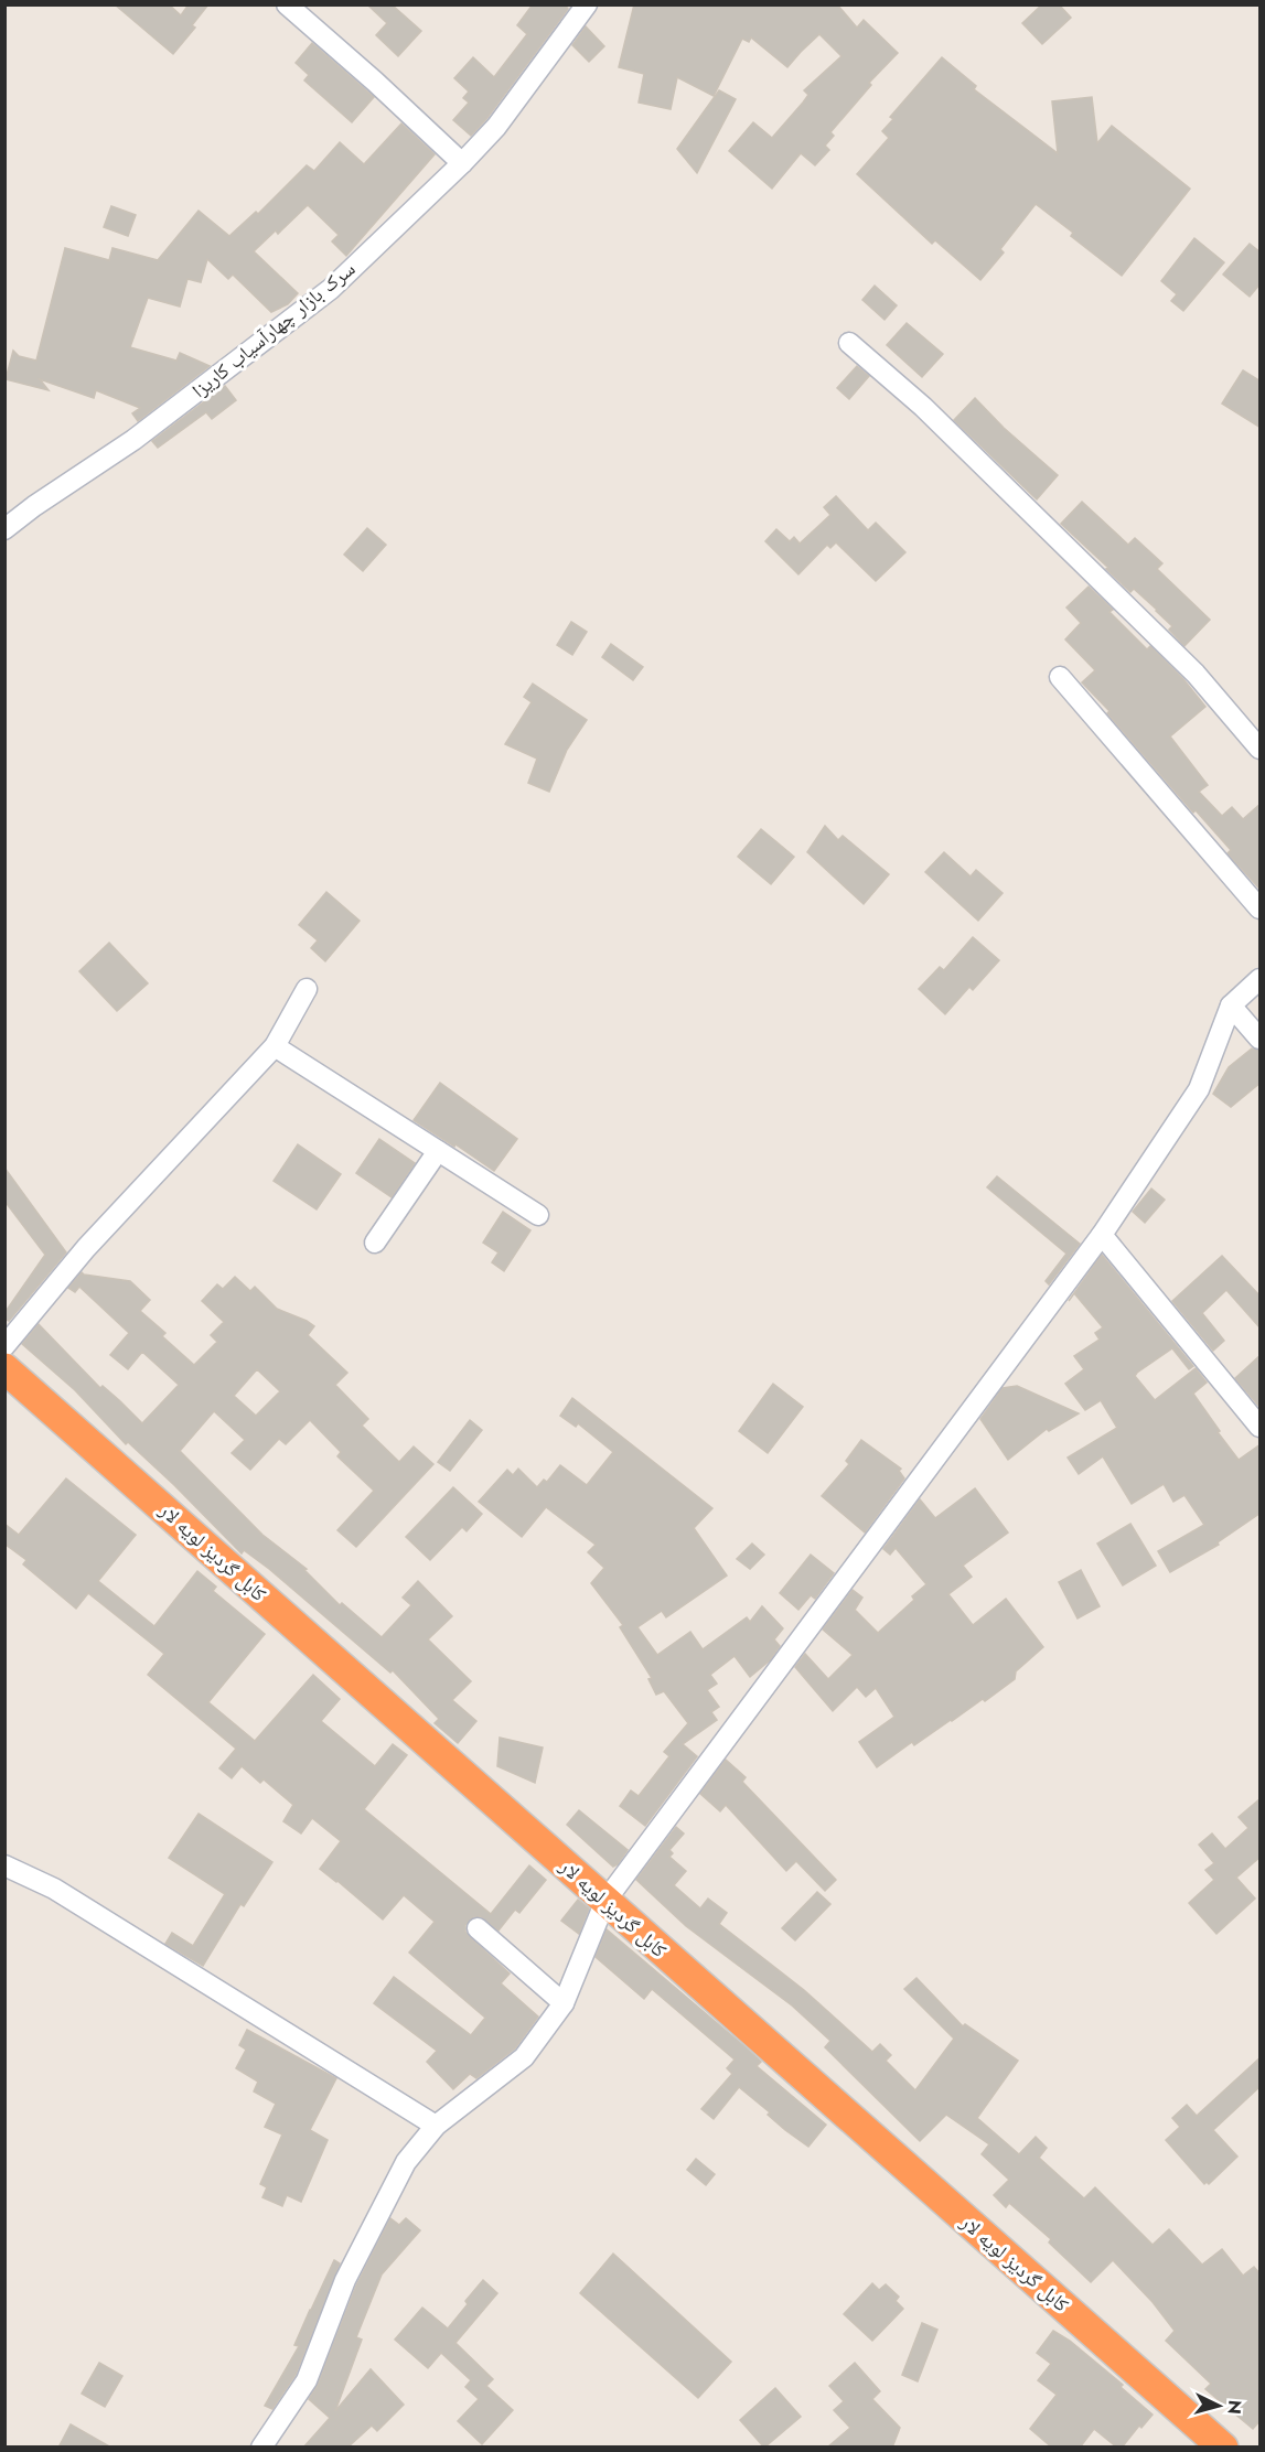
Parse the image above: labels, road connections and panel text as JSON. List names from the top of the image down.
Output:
{
  "streets": {
    "highway": ["کابل گردیز لویه لار"],
    "street": ["سرک بازار چهارآسیاب کاریزا"]
  },
  "north": "right"
}
